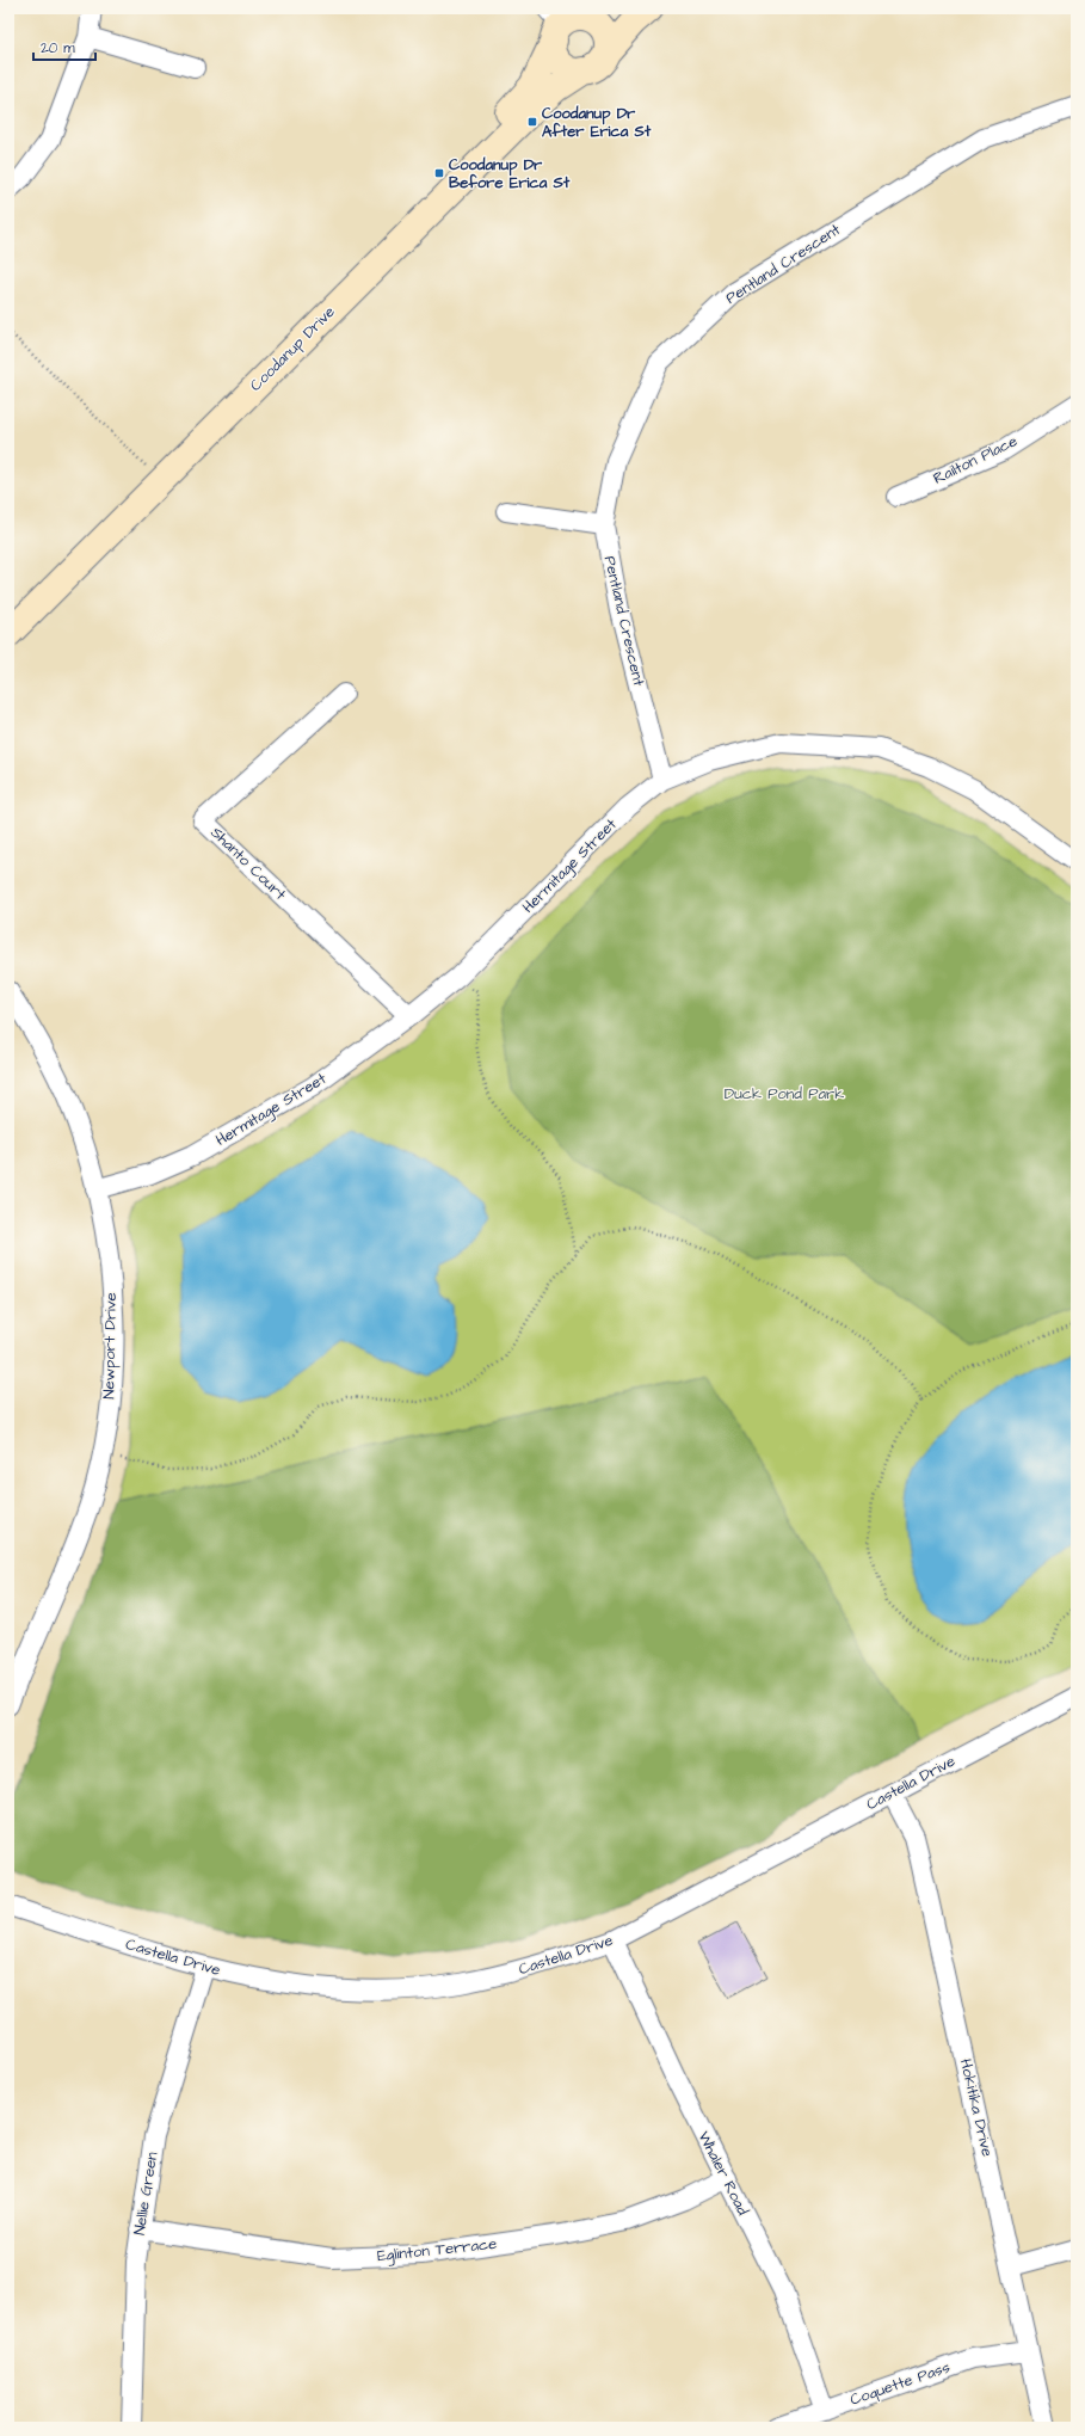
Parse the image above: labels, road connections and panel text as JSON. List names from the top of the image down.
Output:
{
  "streets": {
    "main road": ["Coodanup Drive"],
    "street": [
      "Pentland Crescent",
      "Railton Place",
      "Shanto Court",
      "Hermitage Street",
      "Newport Drive",
      "Castella Drive",
      "Hokitika Drive",
      "Whaler Road",
      "Nellie Green",
      "Eglinton Terrace",
      "Coquette Pass"
    ]
  },
  "crossings": [
    ["Pentland Crescent", "Hermitage Street"],
    ["Shanto Court", "Hermitage Street"],
    ["Hermitage Street", "Newport Drive"],
    ["Castella Drive", "Hokitika Drive"],
    ["Castella Drive", "Whaler Road"],
    ["Castella Drive", "Nellie Green"],
    ["Hokitika Drive", "Coquette Pass"],
    ["Whaler Road", "Eglinton Terrace"],
    ["Whaler Road", "Coquette Pass"],
    ["Nellie Green", "Eglinton Terrace"]
  ],
  "parks": ["Duck Pond Park"],
  "places": {
    "transit": ["Coodanup Dr After Erica St", "Coodanup Dr Before Erica St"]
  },
  "scale_bar": "20 m"
}
